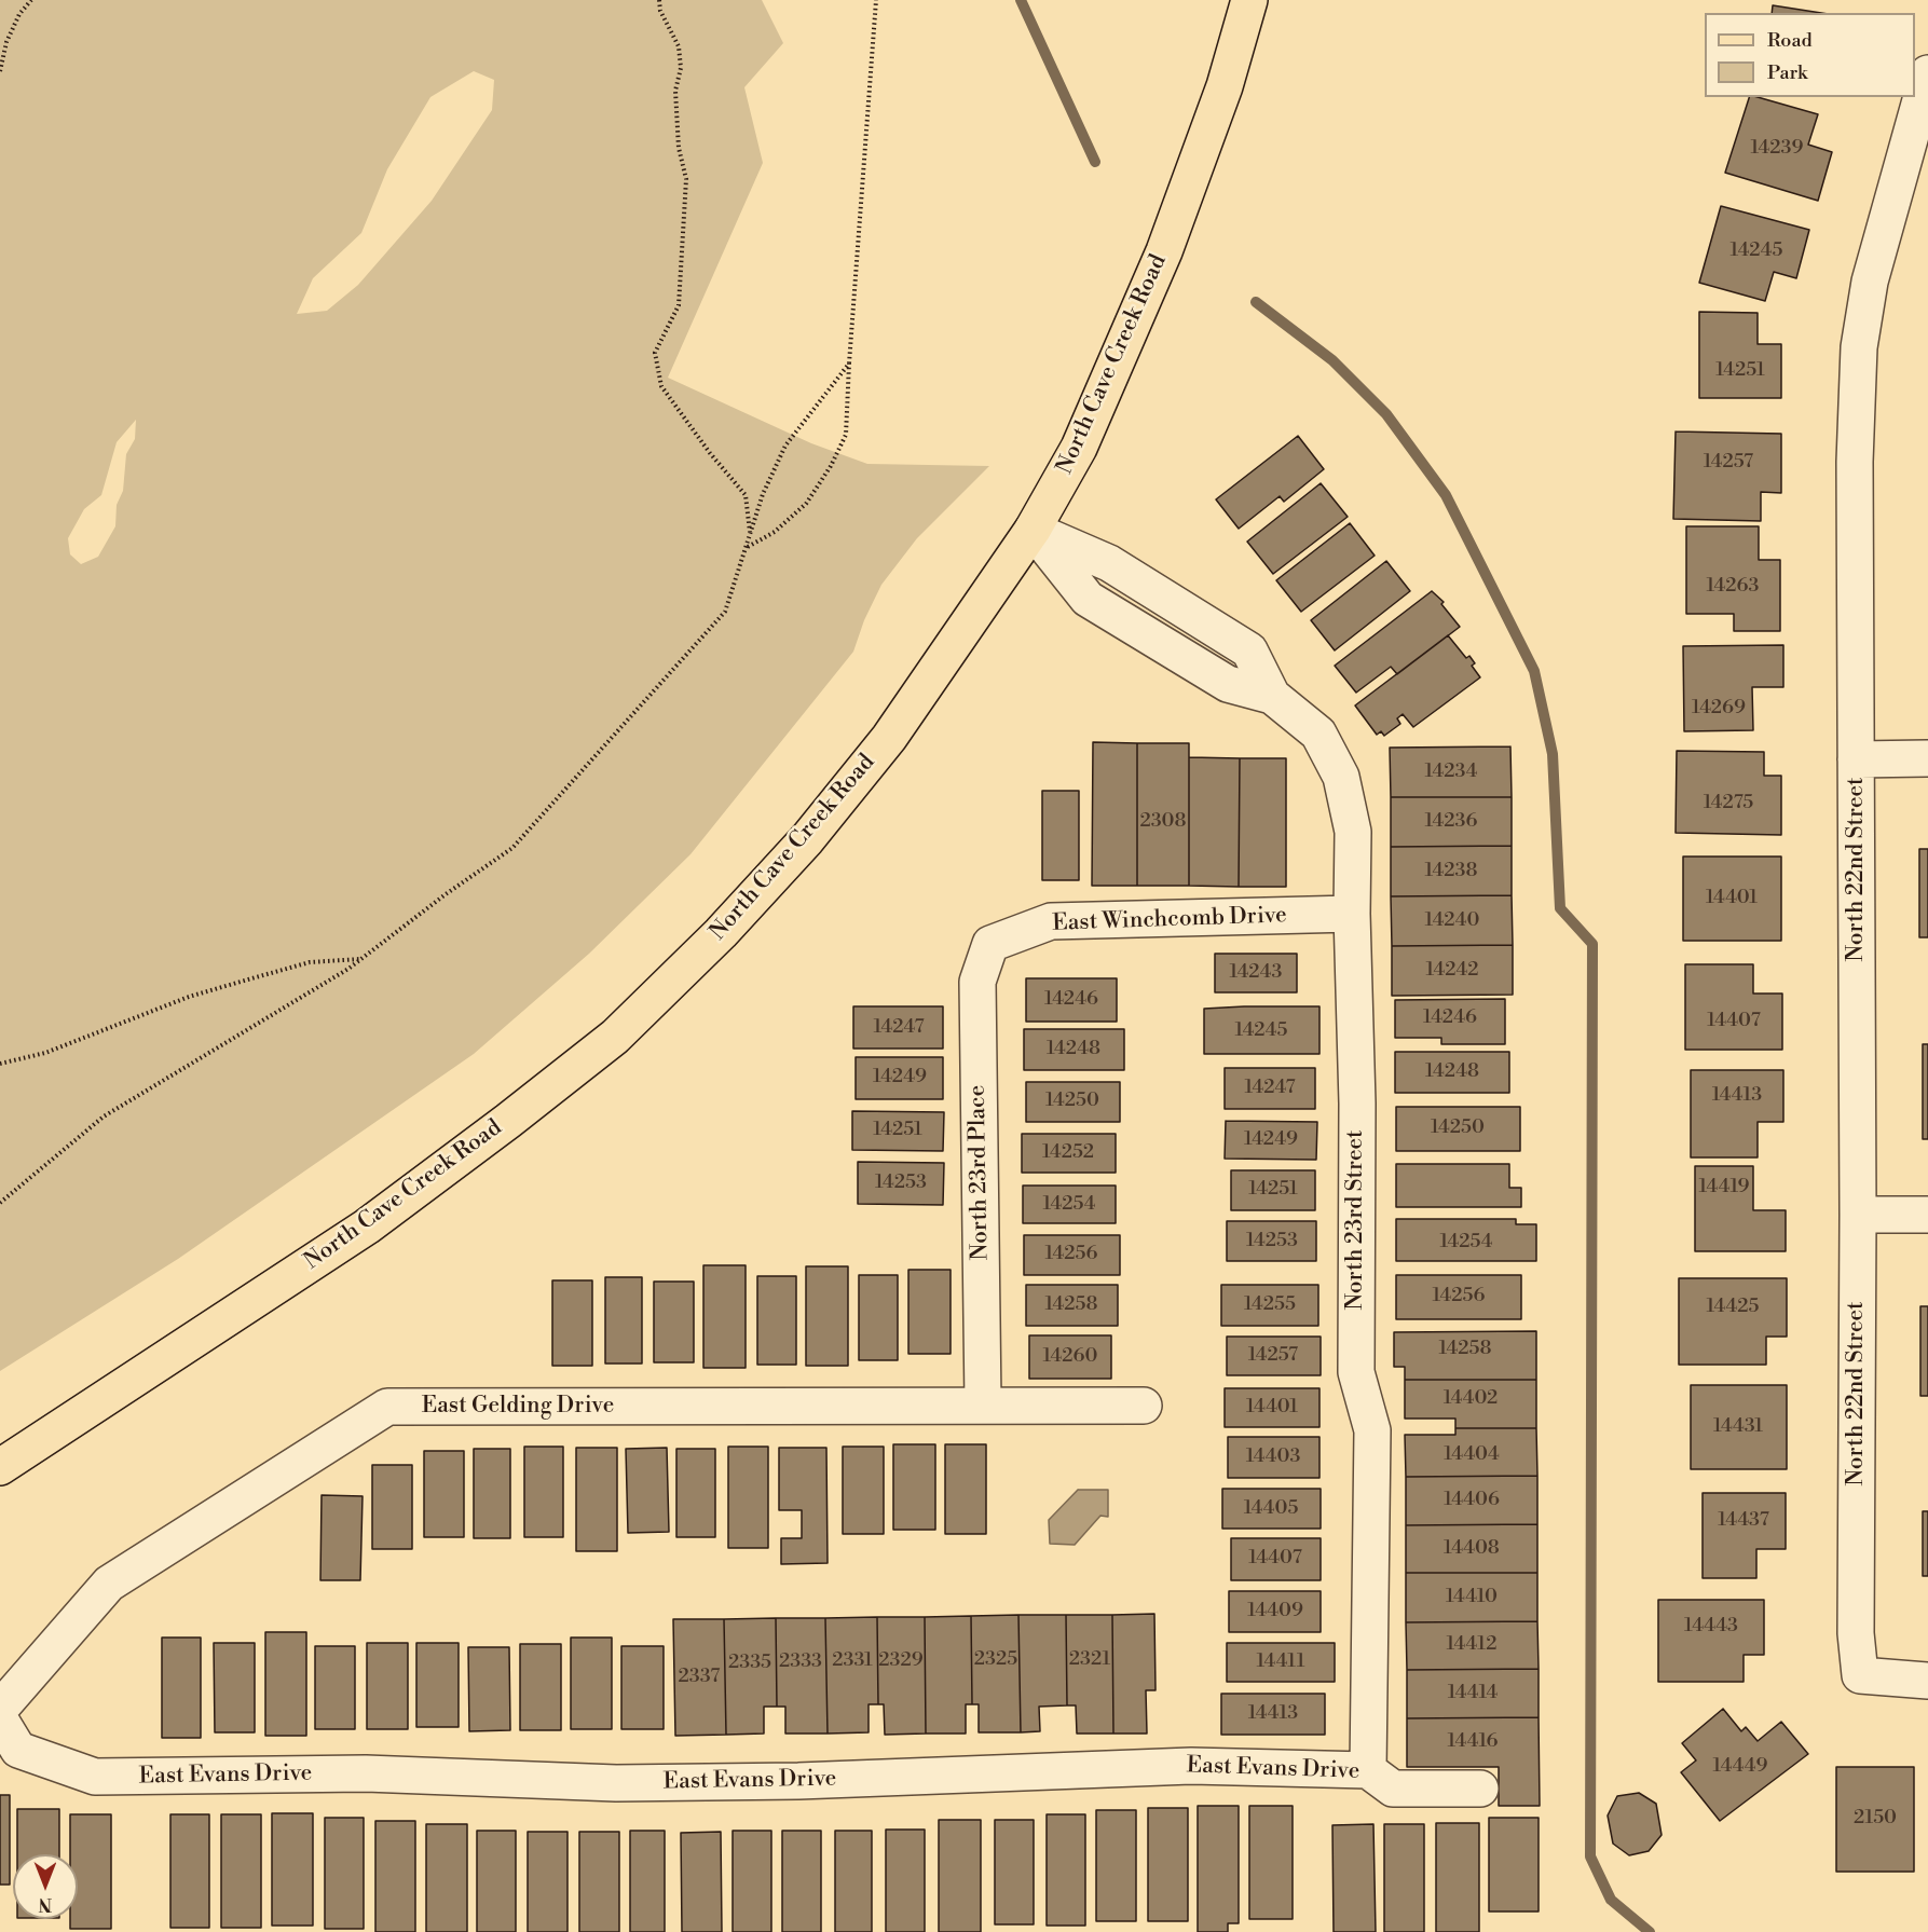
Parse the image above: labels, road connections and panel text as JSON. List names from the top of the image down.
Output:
{
  "streets": {
    "main road": ["North Cave Creek Road"],
    "street": [
      "North 22nd Street",
      "East Winchcomb Drive",
      "North 23rd Place",
      "North 23rd Street",
      "East Gelding Drive",
      "East Evans Drive"
    ]
  },
  "crossings": [
    ["North Cave Creek Road", "North 23rd Street"],
    ["East Winchcomb Drive", "North 23rd Place"],
    ["East Winchcomb Drive", "North 23rd Street"],
    ["North 23rd Place", "East Gelding Drive"],
    ["North 23rd Street", "East Evans Drive"]
  ],
  "house_numbers": [
    "14239",
    "14245",
    "14251",
    "14257",
    "14263",
    "14269",
    "14234",
    "14275",
    "2308",
    "14236",
    "14238",
    "14401",
    "14240",
    "14242",
    "14243",
    "14246",
    "14246",
    "14407",
    "14247",
    "14245",
    "14248",
    "14248",
    "14249",
    "14247",
    "14413",
    "14250",
    "14250",
    "14251",
    "14249",
    "14252",
    "14253",
    "14419",
    "14251",
    "14254",
    "14253",
    "14254",
    "14256",
    "14256",
    "14258",
    "14255",
    "14425",
    "14258",
    "14257",
    "14260",
    "14402",
    "14401",
    "14431",
    "14404",
    "14403",
    "14406",
    "14405",
    "14437",
    "14408",
    "14407",
    "14410",
    "14409",
    "14443",
    "14412",
    "2325",
    "2321",
    "2331",
    "2329",
    "2333",
    "14411",
    "2335",
    "2337",
    "14414",
    "14413",
    "14416",
    "14449",
    "2150"
  ],
  "legend": ["Road", "Park"],
  "north": "bottom"
}
